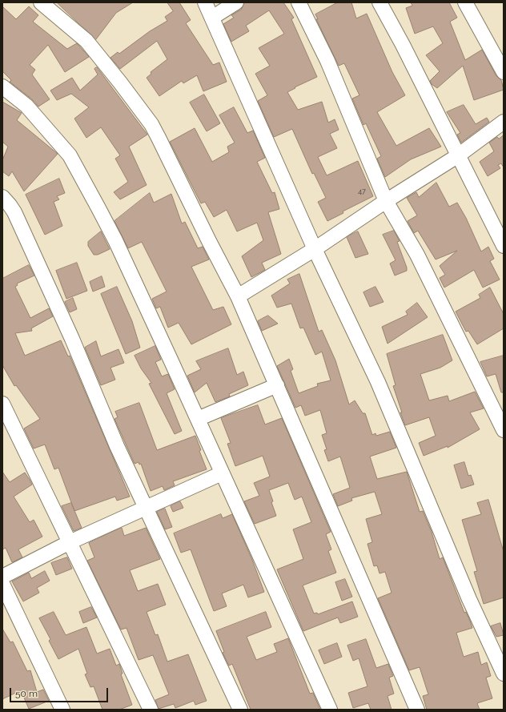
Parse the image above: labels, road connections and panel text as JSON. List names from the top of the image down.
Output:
{
  "house_numbers": ["47"],
  "scale_bar": "50 m"
}
